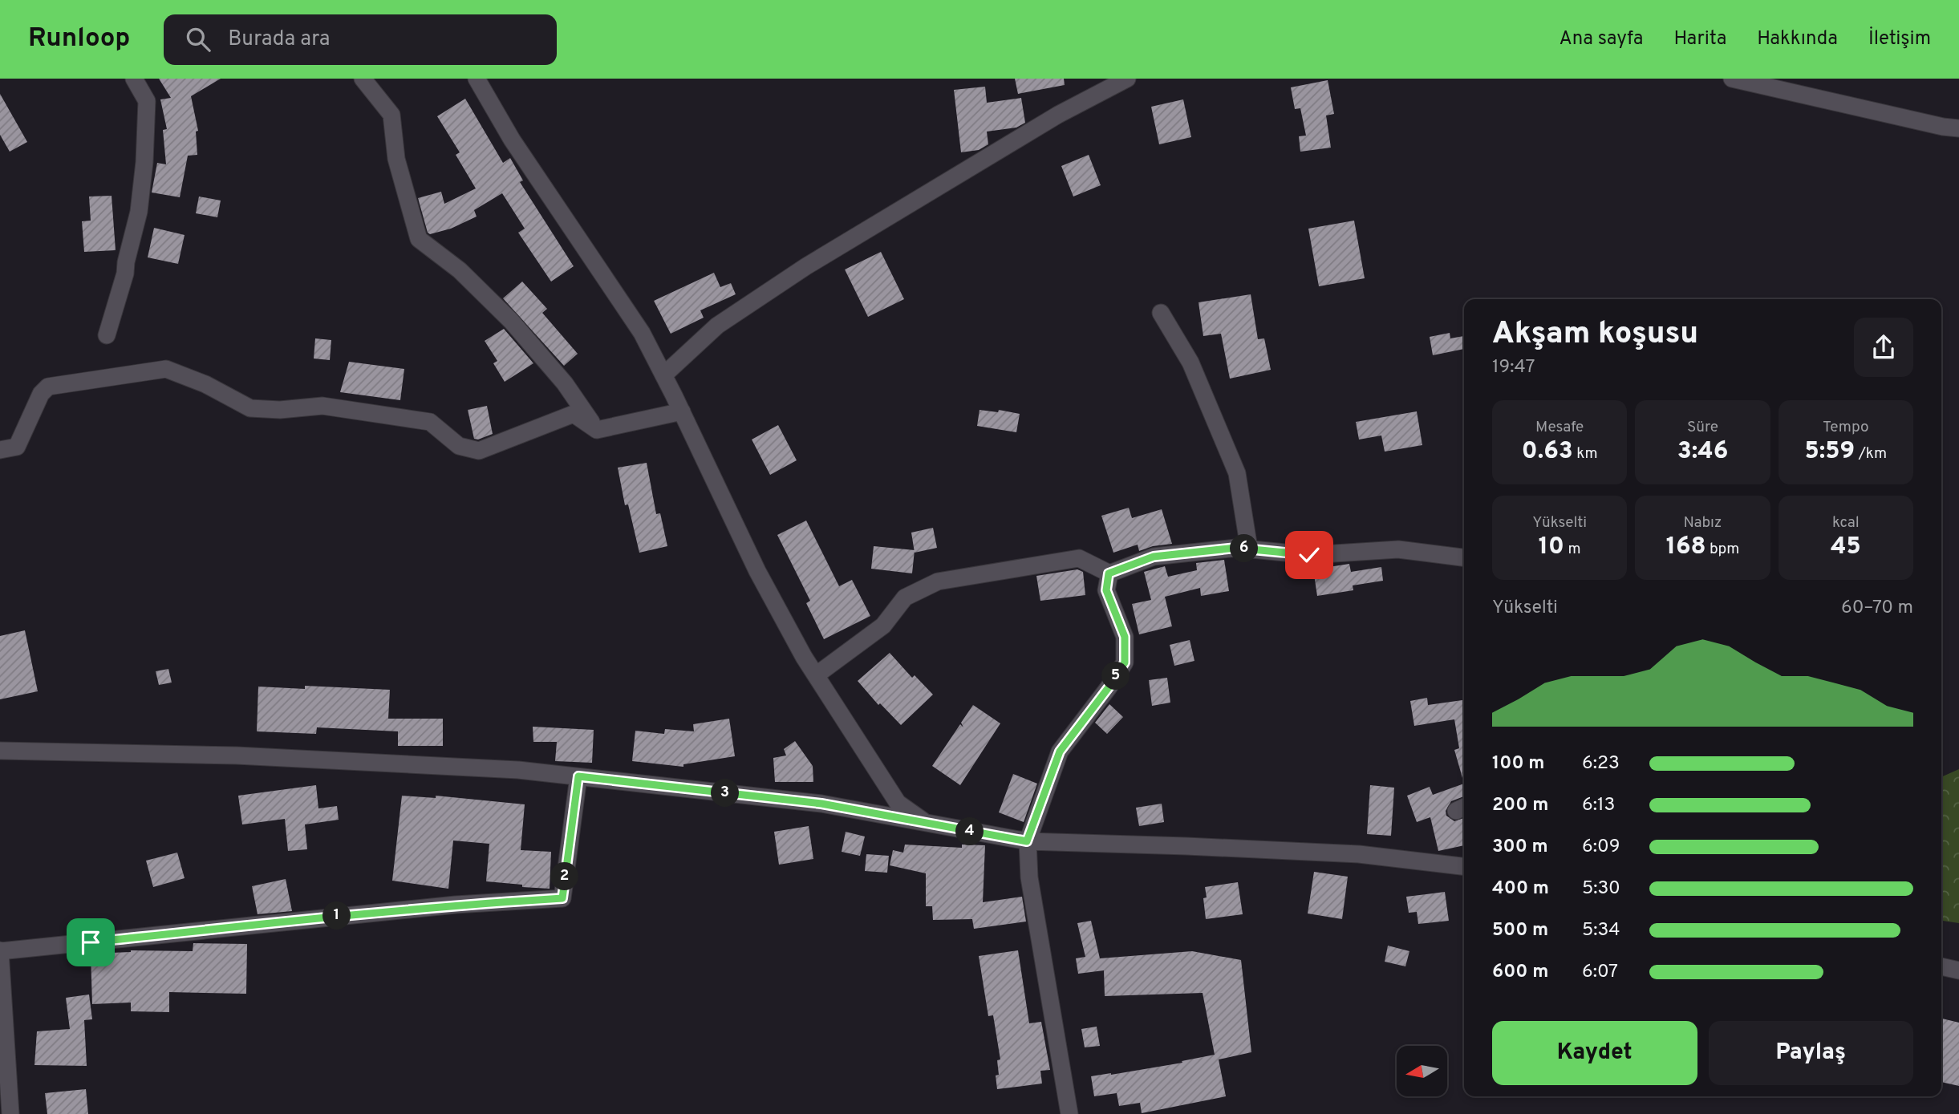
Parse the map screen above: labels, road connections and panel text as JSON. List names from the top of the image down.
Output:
{
  "north": "left",
  "page": {
    "header": "Runloop",
    "search": "Burada ara",
    "nav": [
      "Ana sayfa",
      "Harita",
      "Hakkında",
      "İletişim"
    ],
    "heading": ["Akşam koşusu", "19:47"],
    "stats": [
      ["Mesafe", "0.63 km"],
      ["Süre", "3:46"],
      ["Tempo", "5:59 /km"],
      ["Yükselti", "10 m"],
      ["Nabız", "168 bpm"],
      ["kcal", "45"]
    ],
    "pins": [
      "6",
      "5",
      "3",
      "4",
      "2",
      "1"
    ],
    "chart": ["Yükselti", "60–70 m"],
    "list": [
      {
        "name": "100 m",
        "note": "6:23"
      },
      {
        "name": "200 m",
        "note": "6:13"
      },
      {
        "name": "300 m",
        "note": "6:09"
      },
      {
        "name": "400 m",
        "note": "5:30"
      },
      {
        "name": "500 m",
        "note": "5:34"
      },
      {
        "name": "600 m",
        "note": "6:07"
      }
    ],
    "buttons": ["Kaydet", "Paylaş"]
  }
}
